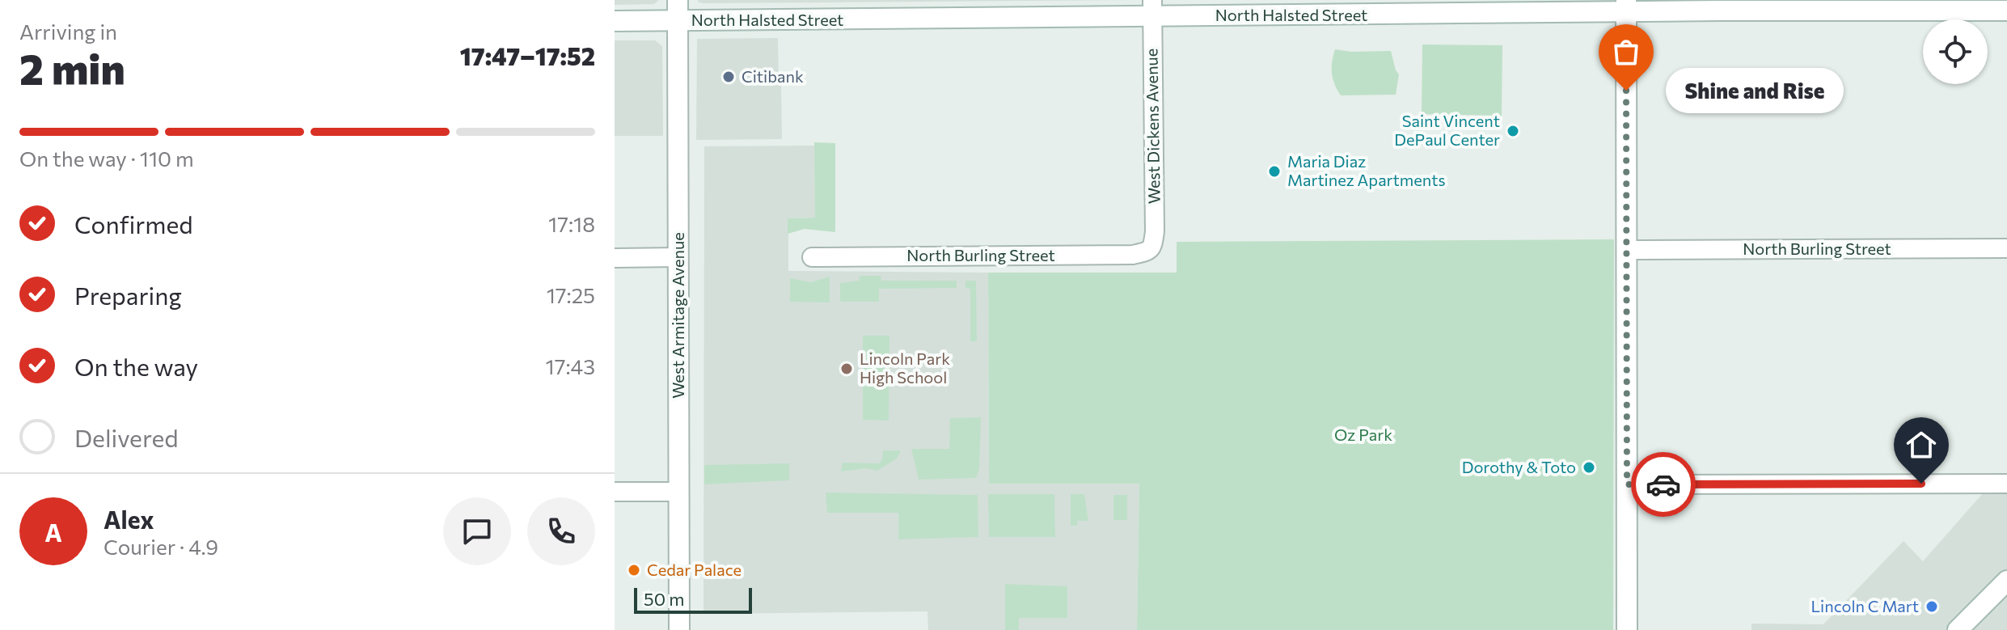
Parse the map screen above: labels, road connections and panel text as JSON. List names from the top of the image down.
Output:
{
  "streets": {
    "main road": ["North Halsted Street", "West Armitage Avenue"],
    "street": ["West Dickens Avenue", "North Burling Street"]
  },
  "crossings": [
    ["North Halsted Street", "West Dickens Avenue"],
    ["North Halsted Street", "West Armitage Avenue"],
    ["West Dickens Avenue", "North Burling Street"]
  ],
  "parks": ["Oz Park"],
  "places": [
    "Citibank",
    "Shine and Rise",
    "Saint Vincent DePaul Center",
    "Maria Diaz Martinez Apartments",
    "Lincoln Park High School",
    "Dorothy & Toto",
    "Cedar Palace",
    "Lincoln C Mart"
  ],
  "scale_bar": "50 m",
  "page": {
    "heading": ["2 min", "Arriving in", "17:47–17:52"],
    "panel": ["Alex", "Courier · 4.9"],
    "bubble": "Shine and Rise",
    "bar": "On the way · 110 m",
    "list": [
      ["Confirmed", "17:18"],
      ["Preparing", "17:25"],
      ["On the way", "17:43"],
      "Delivered"
    ],
    "round": "A",
    "scale": "50 m"
  }
}
